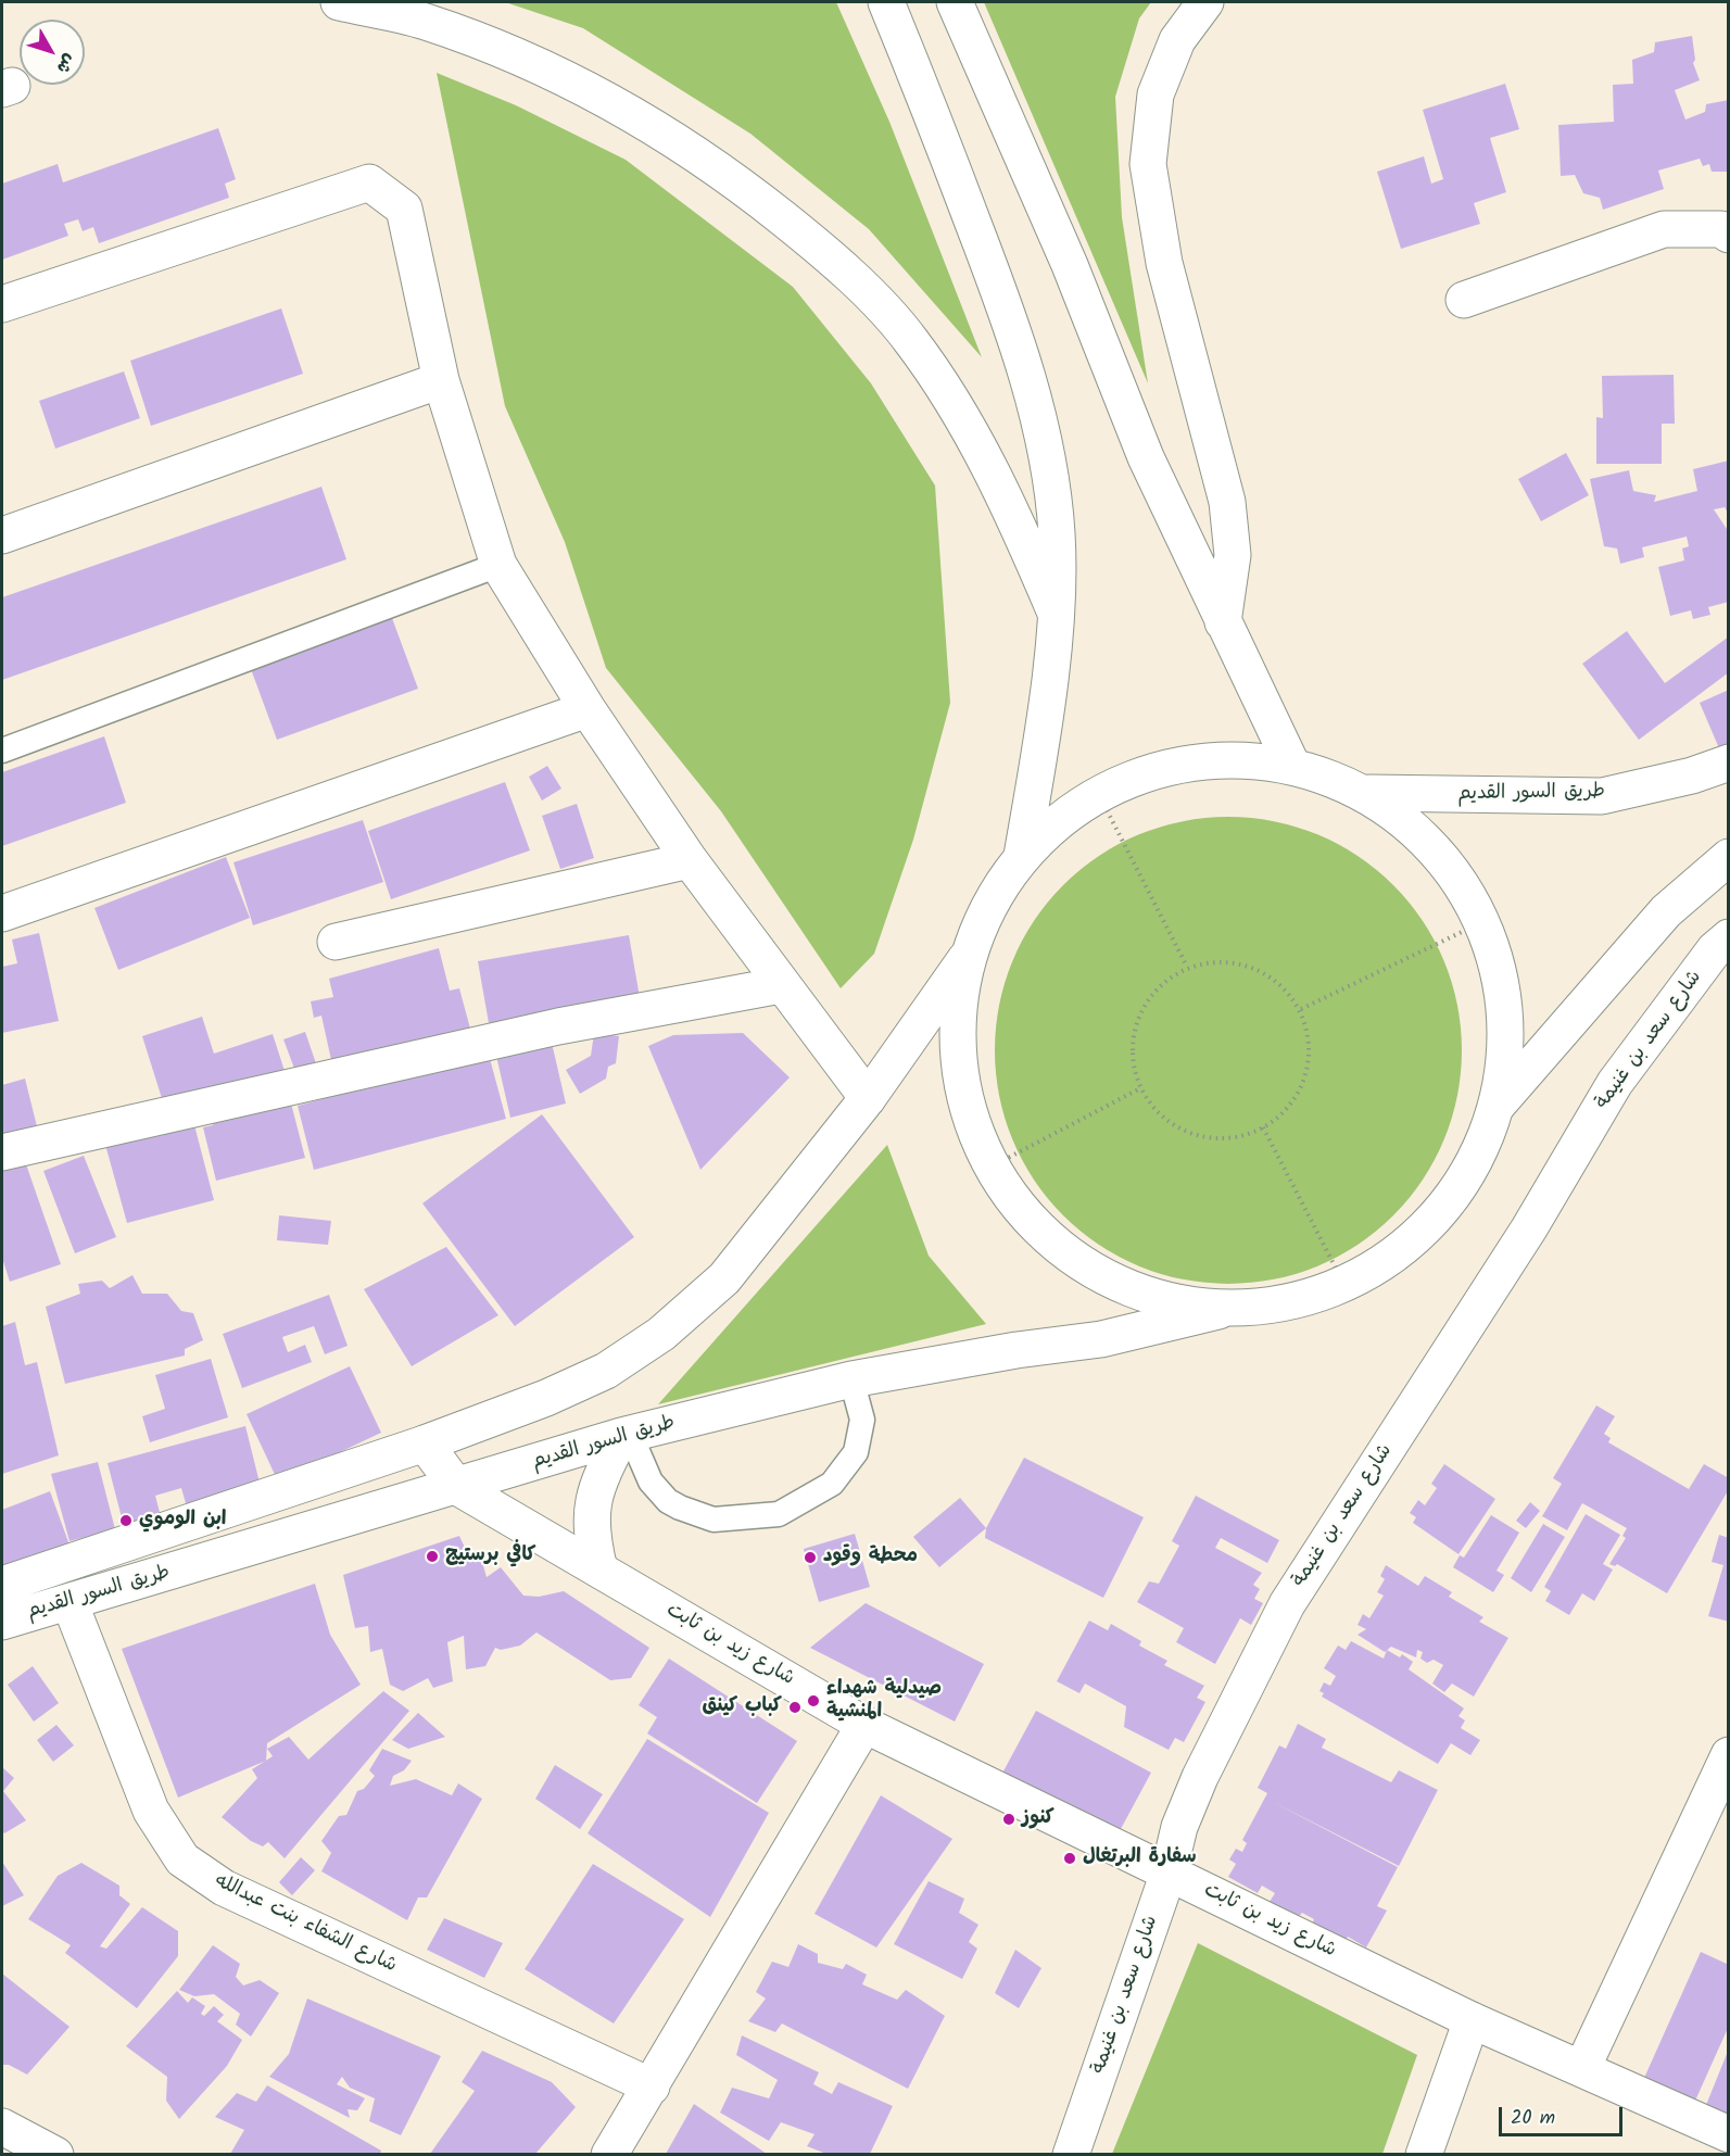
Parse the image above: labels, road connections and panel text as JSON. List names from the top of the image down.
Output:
{
  "streets": {
    "main road": [
      "طريق السور القديم",
      "شارع سعد بن غنيمة",
      "شارع زيد بن ثابت",
      "شارع الشفاء بنت عبدالله"
    ]
  },
  "crossings": [
    ["طريق السور القديم", "شارع زيد بن ثابت"],
    ["طريق السور القديم", "شارع الشفاء بنت عبدالله"],
    ["شارع سعد بن غنيمة", "شارع زيد بن ثابت"]
  ],
  "places": [
    "ابن الوموي",
    "كافي برستيج",
    "محطة وقود",
    "صيدلية شهداء المنشية",
    "كباب كينق",
    "كنوز",
    "سفارة البرتغال"
  ],
  "scale_bar": "20 m",
  "north": "bottom right"
}
